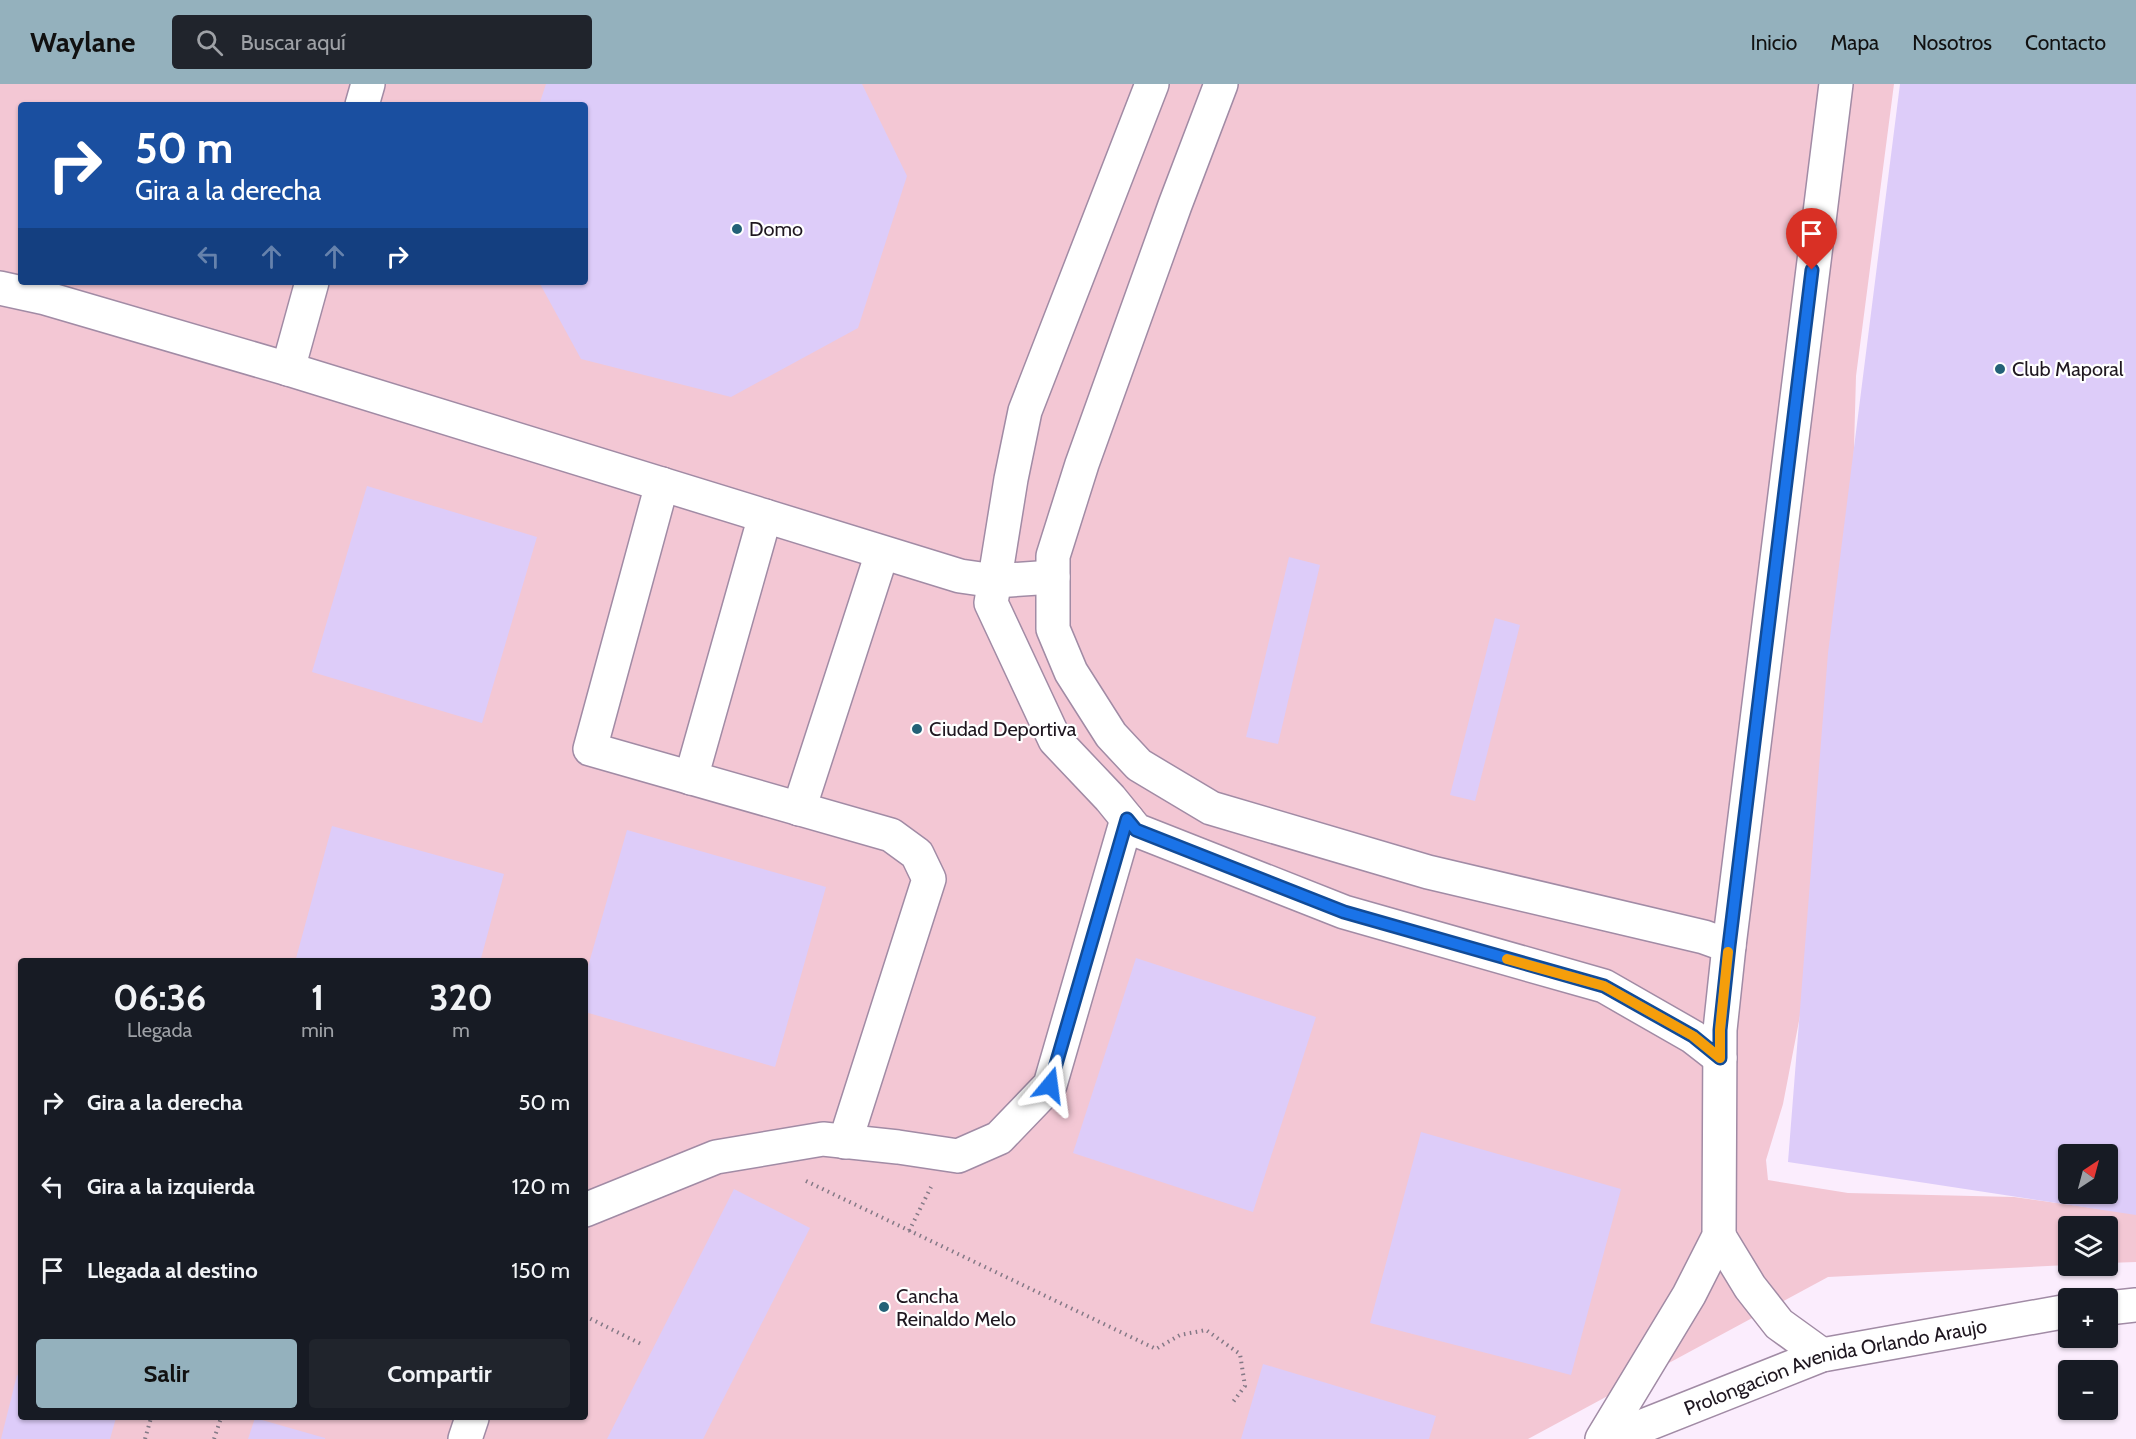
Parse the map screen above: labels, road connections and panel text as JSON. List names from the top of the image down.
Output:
{
  "streets": {
    "street": ["Prolongacion Avenida Orlando Araujo"]
  },
  "places": [
    "Domo",
    "Club Maporal",
    "Ciudad Deportiva",
    "Cancha Reinaldo Melo"
  ],
  "north": "top right",
  "page": {
    "header": "Waylane",
    "search": "Buscar aquí",
    "nav": [
      "Inicio",
      "Mapa",
      "Nosotros",
      "Contacto"
    ],
    "turn": ["50 m", "Gira a la derecha"],
    "eta": [
      "06:36",
      "Llegada",
      "1",
      "min",
      "320",
      "m"
    ],
    "list": [
      {
        "name": "Gira a la derecha",
        "value": "50 m"
      },
      {
        "name": "Gira a la izquierda",
        "value": "120 m"
      },
      {
        "name": "Llegada al destino",
        "value": "150 m"
      }
    ],
    "map_buttons": ["+", "−"],
    "buttons": ["Salir", "Compartir"]
  }
}
